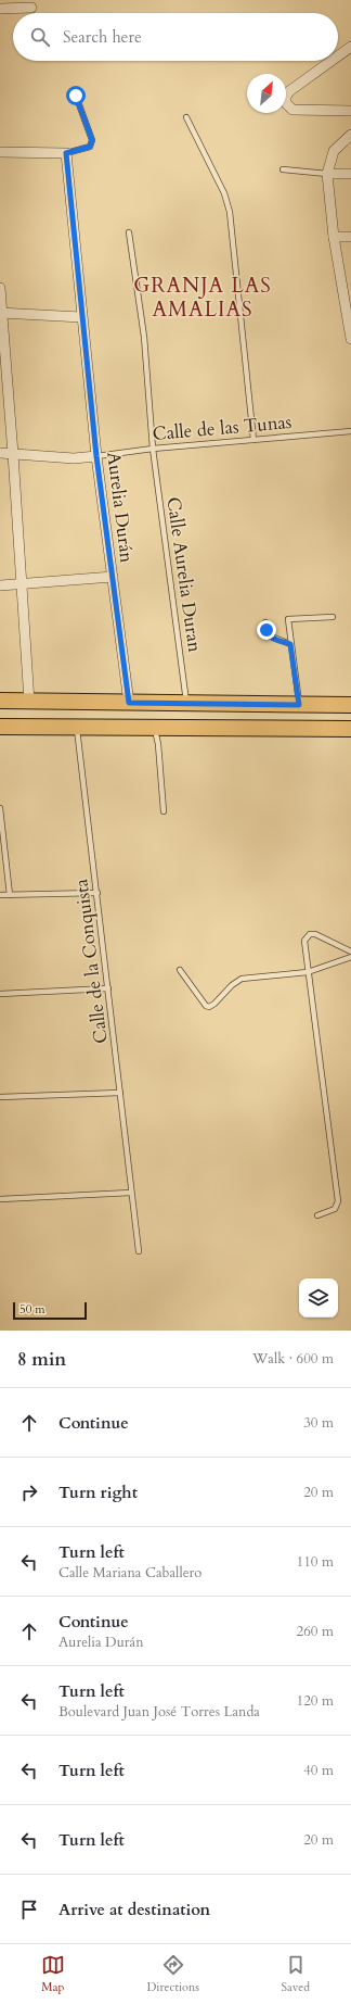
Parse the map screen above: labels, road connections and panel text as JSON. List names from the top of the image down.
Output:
{
  "streets": {
    "street": ["Aurelia Durán"],
    "lane": ["Calle de las Tunas", "Calle Aurelia Duran", "Calle de la Conquista"]
  },
  "crossings": [
    ["Calle de las Tunas", "Aurelia Durán"],
    ["Calle de las Tunas", "Calle Aurelia Duran"]
  ],
  "districts": ["GRANJA LAS AMALIAS"],
  "scale_bar": "50 m",
  "north": "top right",
  "page": {
    "search": "Search here",
    "scale": "50 m",
    "heading": ["8 min", "Walk · 600 m"],
    "list": [
      ["Continue", "30 m"],
      ["Turn right", "20 m"],
      ["Turn left", "Calle Mariana Caballero", "110 m"],
      ["Continue", "Aurelia Durán", "260 m"],
      ["Turn left", "Boulevard Juan José Torres Landa", "120 m"],
      ["Turn left", "40 m"],
      ["Turn left", "20 m"],
      "Arrive at destination"
    ],
    "nav": ["Map", "Directions", "Saved"]
  }
}
